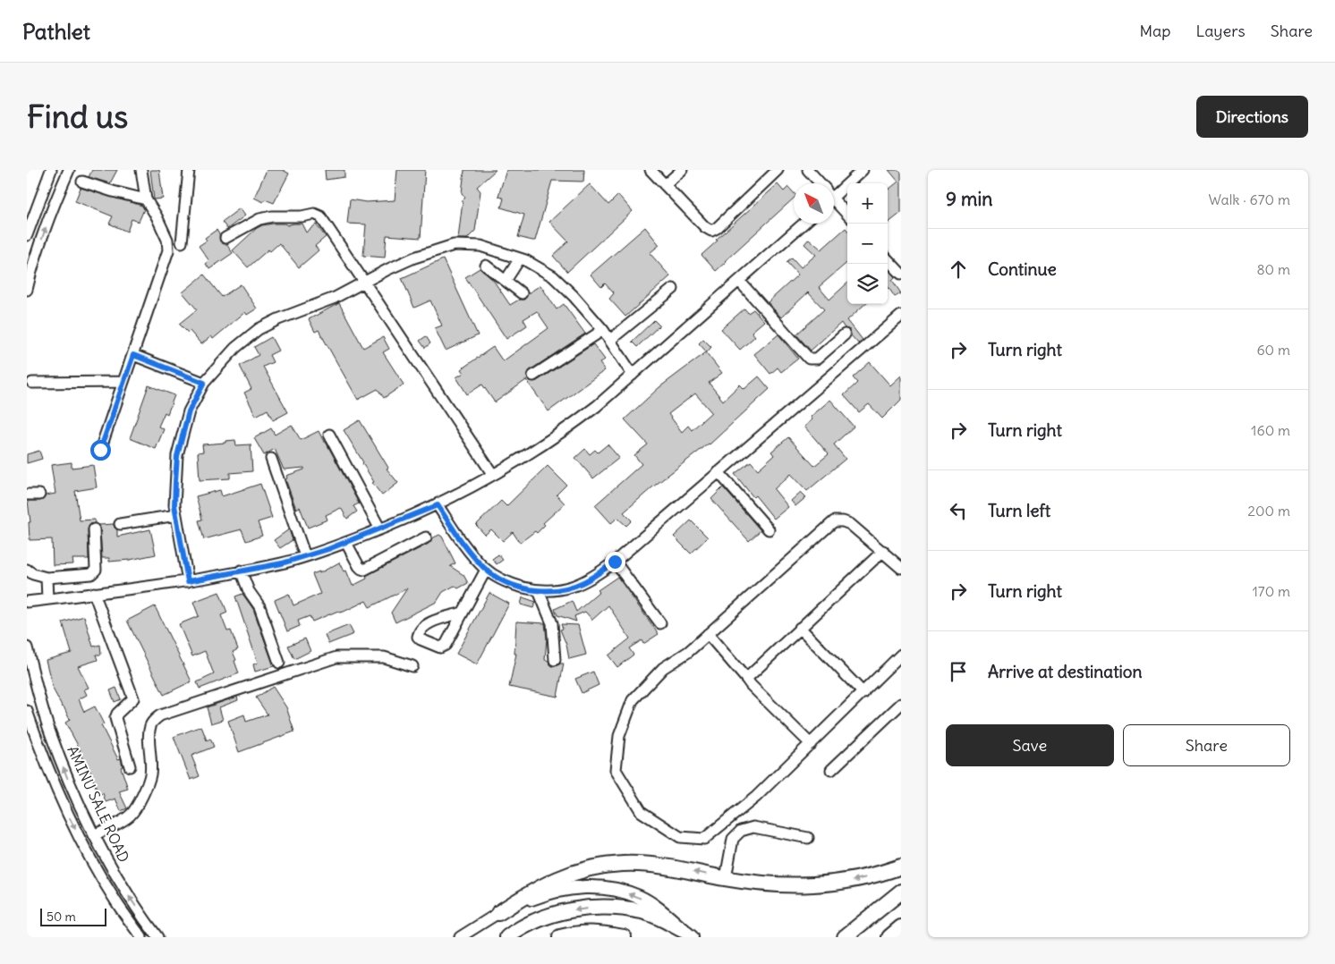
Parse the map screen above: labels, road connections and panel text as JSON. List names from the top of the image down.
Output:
{
  "streets": {
    "street": ["AMINU SALE ROAD"]
  },
  "scale_bar": "50 m",
  "north": "top left",
  "page": {
    "header": "Pathlet",
    "nav": ["Map", "Layers", "Share"],
    "buttons": [
      "Directions",
      ["Save", "Share"]
    ],
    "title": "Find us",
    "heading": ["9 min", "Walk · 670 m"],
    "map_buttons": ["+", "−"],
    "list": [
      ["Continue", "80 m"],
      ["Turn right", "60 m"],
      ["Turn right", "160 m"],
      ["Turn left", "200 m"],
      ["Turn right", "170 m"],
      "Arrive at destination"
    ],
    "scale": "50 m"
  }
}
